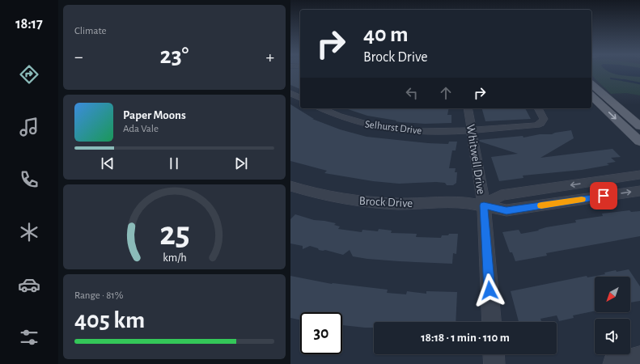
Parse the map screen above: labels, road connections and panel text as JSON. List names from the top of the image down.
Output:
{
  "streets": {
    "street": ["Selhurst Drive", "Whitwell Drive", "Brock Drive"]
  },
  "crossings": [
    ["Selhurst Drive", "Whitwell Drive"],
    ["Whitwell Drive", "Brock Drive"]
  ],
  "north": "bottom left",
  "page": {
    "tabs": "18:17",
    "tile": [
      "Climate",
      ["Range · 81%", "405 km"]
    ],
    "turn": ["40 m", "Brock Drive"],
    "heat": ["−", "23°", "+"],
    "song": ["Paper Moons", "Ada Vale"],
    "limit": "30",
    "trip": "18:18 · 1 min · 110 m",
    "gauge": ["25", "km/h"]
  }
}
